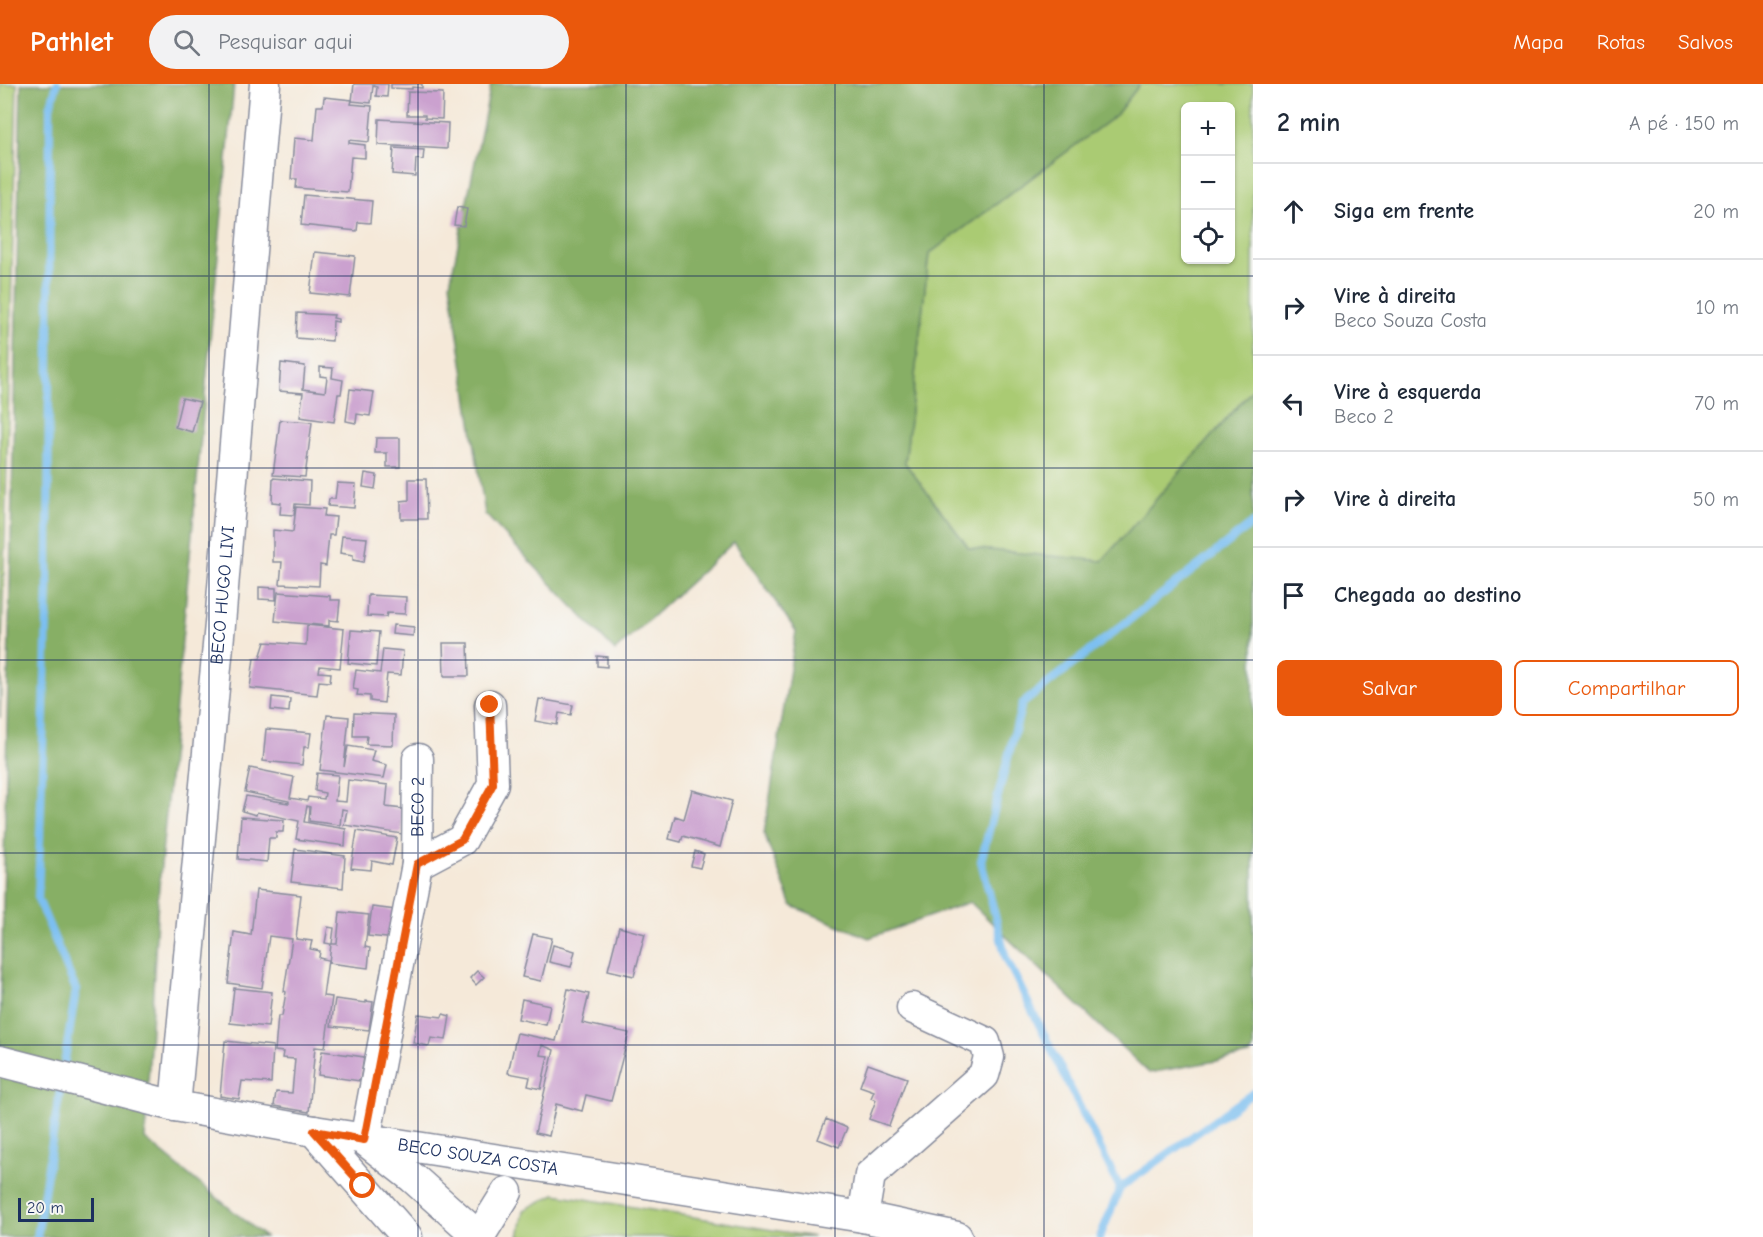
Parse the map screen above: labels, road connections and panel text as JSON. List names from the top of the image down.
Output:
{
  "streets": {
    "street": ["BECO HUGO LIVI", "BECO 2", "BECO SOUZA COSTA"]
  },
  "crossings": [
    ["BECO HUGO LIVI", "BECO SOUZA COSTA"],
    ["BECO 2", "BECO SOUZA COSTA"]
  ],
  "scale_bar": "20 m",
  "page": {
    "header": "Pathlet",
    "search": "Pesquisar aqui",
    "nav": ["Mapa", "Rotas", "Salvos"],
    "heading": ["2 min", "A pé · 150 m"],
    "map_buttons": ["+", "−"],
    "list": [
      ["Siga em frente", "20 m"],
      ["Vire à direita", "Beco Souza Costa", "10 m"],
      ["Vire à esquerda", "Beco 2", "70 m"],
      ["Vire à direita", "50 m"],
      "Chegada ao destino"
    ],
    "buttons": ["Salvar", "Compartilhar"],
    "scale": "20 m"
  }
}
